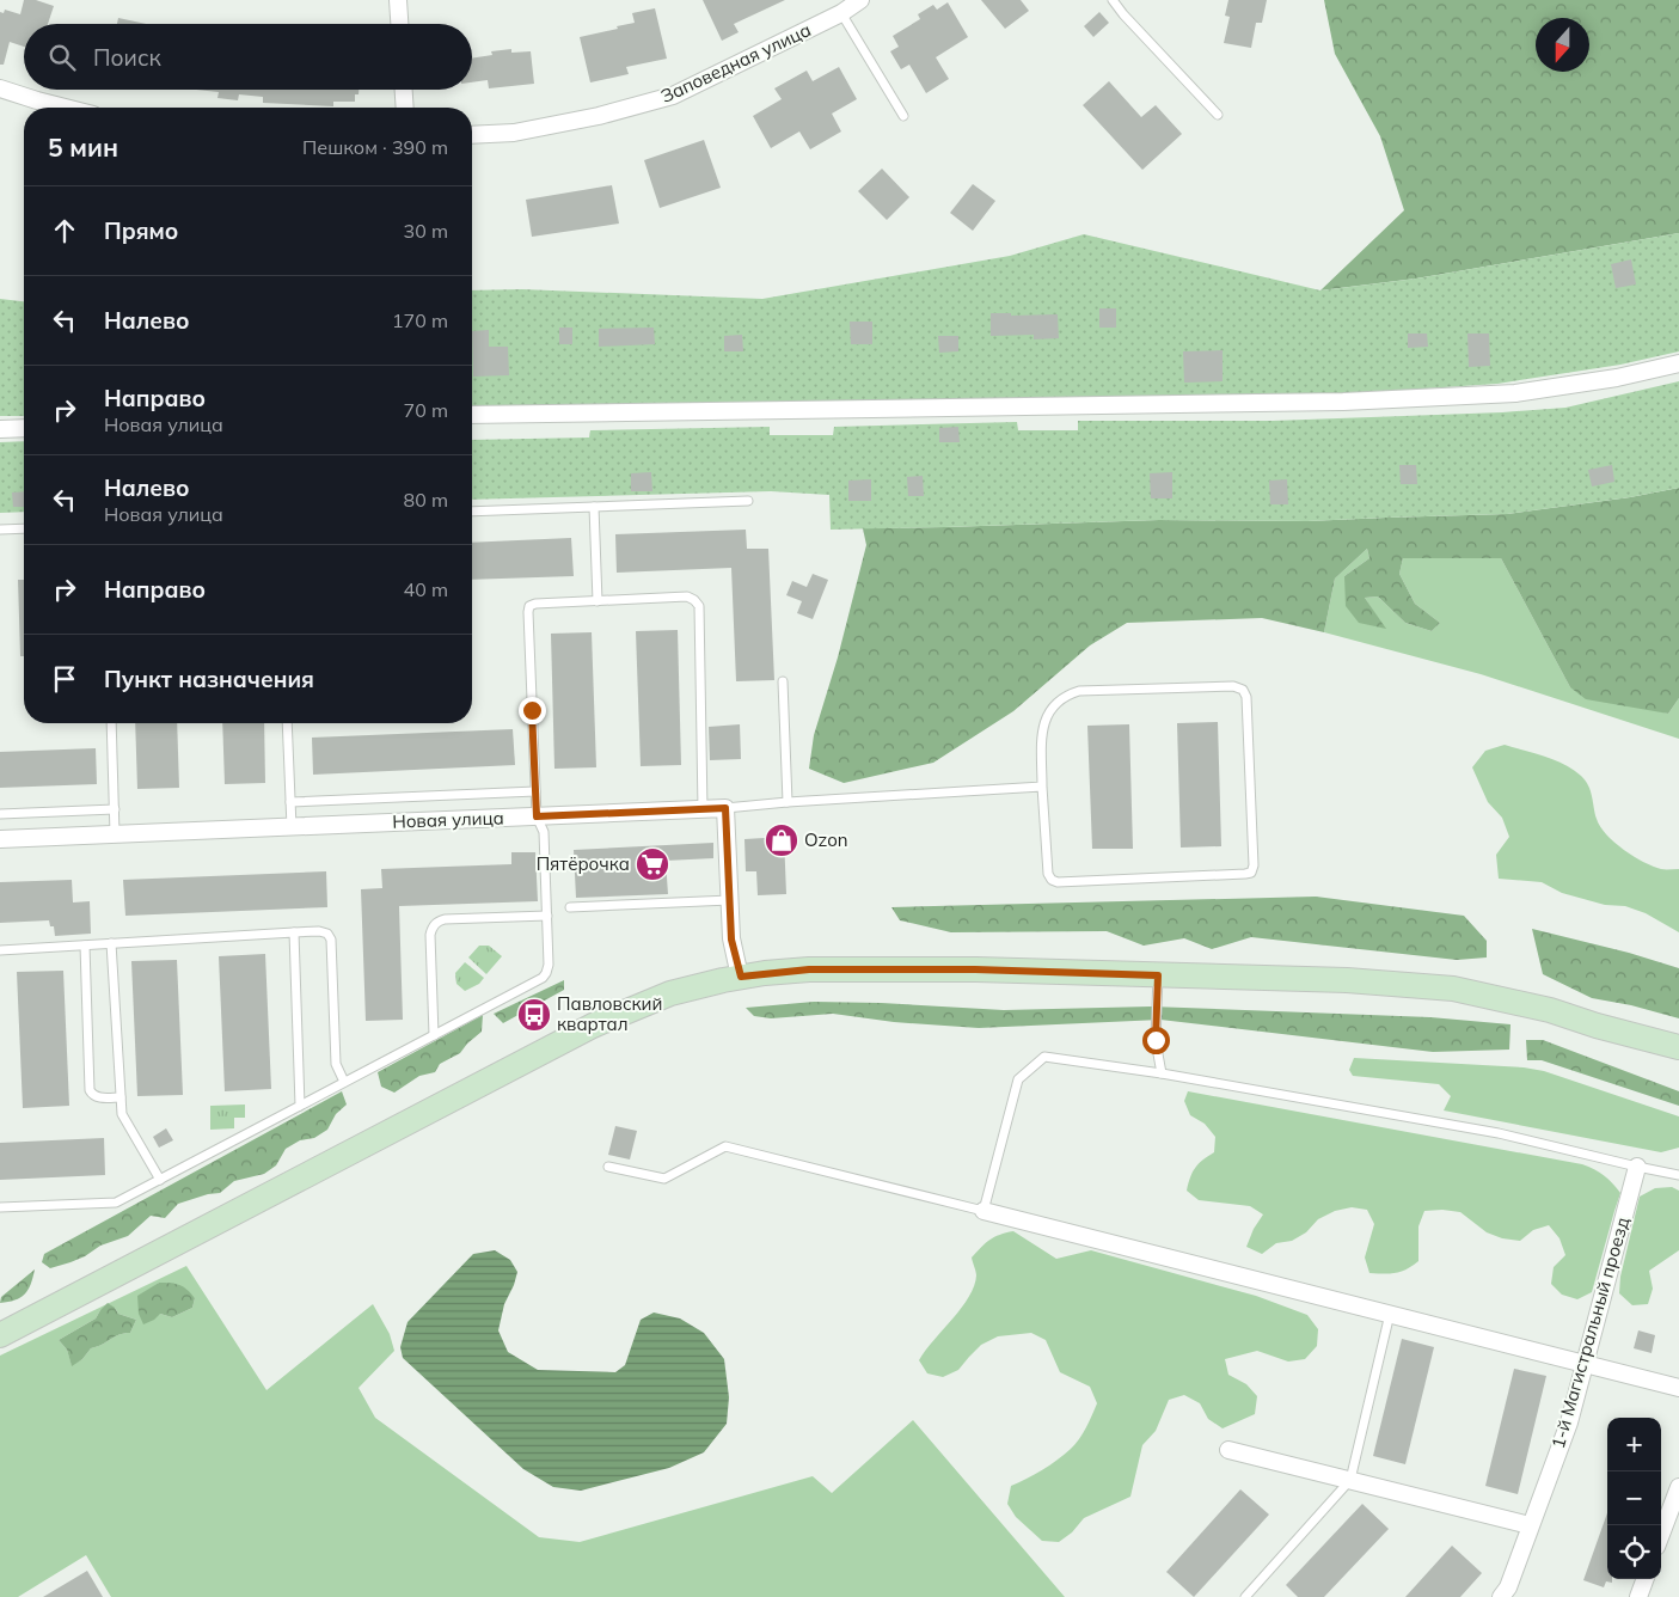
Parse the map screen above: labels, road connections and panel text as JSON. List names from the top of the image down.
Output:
{
  "streets": {
    "street": ["Заповедная улица", "Новая улица", "1-й Магистральный проезд"]
  },
  "places": {
    "shop": ["Ozon"],
    "supermarket": ["Пятёрочка"],
    "bus stop": ["Павловский квартал"]
  },
  "north": "bottom",
  "page": {
    "search": "Поиск",
    "heading": ["5 мин", "Пешком · 390 m"],
    "list": [
      ["Прямо", "30 m"],
      ["Налево", "170 m"],
      ["Направо", "Новая улица", "70 m"],
      ["Налево", "Новая улица", "80 m"],
      ["Направо", "40 m"],
      "Пункт назначения"
    ],
    "map_buttons": ["+", "−"]
  }
}
